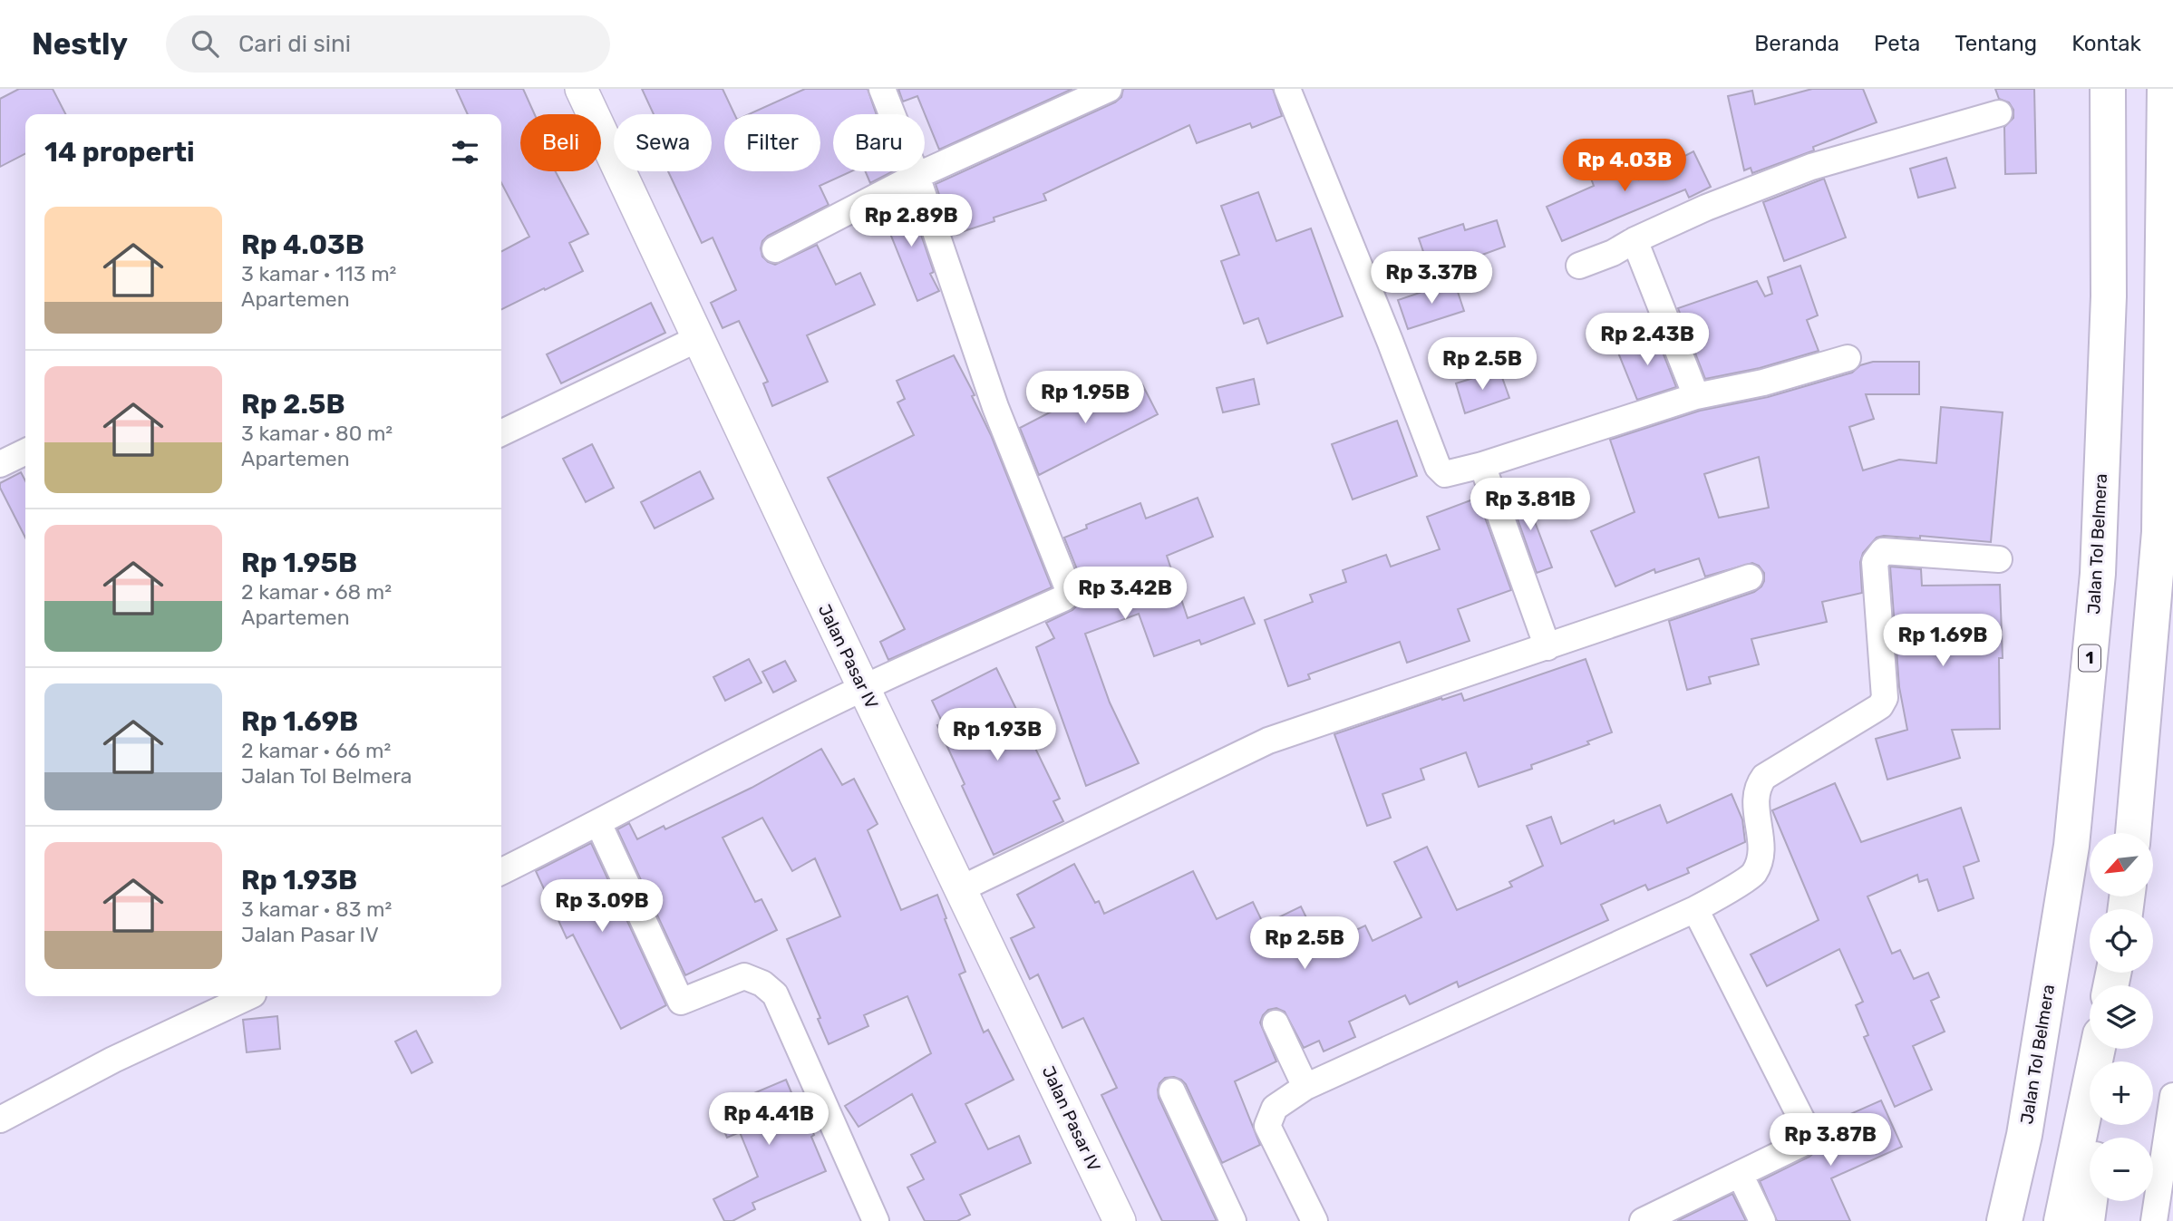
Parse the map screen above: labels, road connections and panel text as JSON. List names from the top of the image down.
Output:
{
  "streets": {
    "highway": ["Jalan Tol Belmera", "1"],
    "street": ["Jalan Pasar IV"]
  },
  "north": "bottom left",
  "page": {
    "header": "Nestly",
    "search": "Cari di sini",
    "nav": [
      "Beranda",
      "Peta",
      "Tentang",
      "Kontak"
    ],
    "chip": [
      "Beli",
      "Sewa",
      "Filter",
      "Baru"
    ],
    "heading": "14 properti",
    "price": [
      "Rp 4.03B",
      "Rp 2.89B",
      "Rp 3.37B",
      "Rp 2.43B",
      "Rp 2.5B",
      "Rp 1.95B",
      "Rp 3.81B",
      "Rp 3.42B",
      "Rp 1.69B",
      "Rp 1.93B",
      "Rp 3.09B",
      "Rp 2.5B",
      "Rp 4.41B",
      "Rp 3.87B"
    ],
    "list": [
      {
        "name": "Rp 4.03B",
        "note": "3 kamar · 113 m² · Apartemen"
      },
      {
        "name": "Rp 2.5B",
        "note": "3 kamar · 80 m² · Apartemen"
      },
      {
        "name": "Rp 1.95B",
        "note": "2 kamar · 68 m² · Apartemen"
      },
      {
        "name": "Rp 1.69B",
        "note": "2 kamar · 66 m² · Jalan Tol Belmera"
      },
      {
        "name": "Rp 1.93B",
        "note": "3 kamar · 83 m² · Jalan Pasar IV"
      }
    ],
    "map_buttons": ["+", "−"]
  }
}
